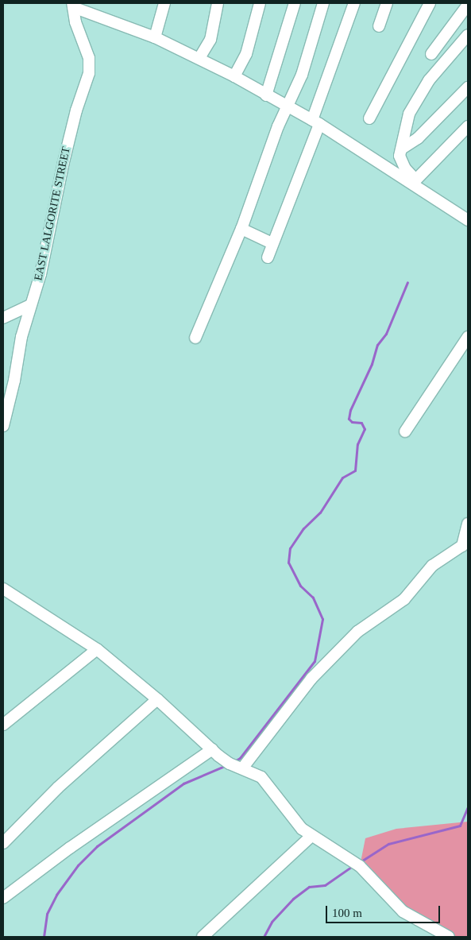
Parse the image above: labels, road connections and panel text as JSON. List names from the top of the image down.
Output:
{
  "streets": {
    "street": ["EAST LALGORITE STREET"]
  },
  "scale_bar": "100 m"
}
